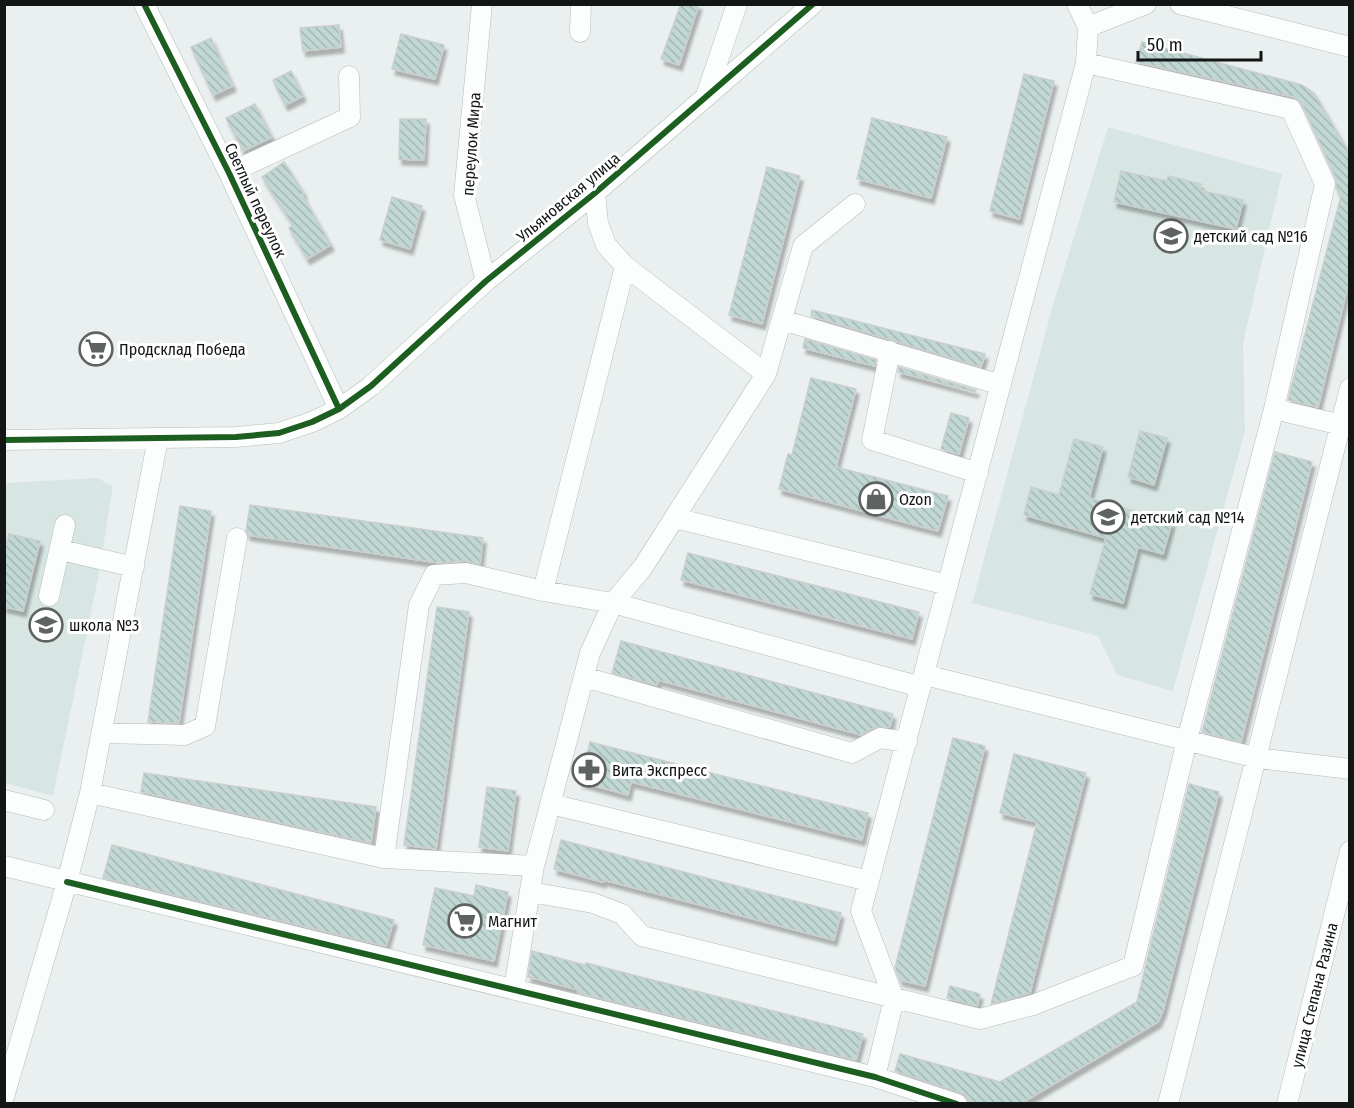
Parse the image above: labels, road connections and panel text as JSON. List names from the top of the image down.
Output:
{
  "streets": {
    "street": [
      "переулок Мира",
      "Ульяновская улица",
      "Светлый переулок",
      "улица Степана Разина"
    ]
  },
  "crossings": [
    ["переулок Мира", "Ульяновская улица"],
    ["Ульяновская улица", "Светлый переулок"]
  ],
  "places": {
    "school or university": ["детский сад №16", "детский сад №14", "школа №3"],
    "supermarket": ["Продсклад Победа", "Магнит"],
    "shop": ["Ozon"],
    "pharmacy": ["Вита Экспресс"]
  },
  "scale_bar": "50 m"
}
